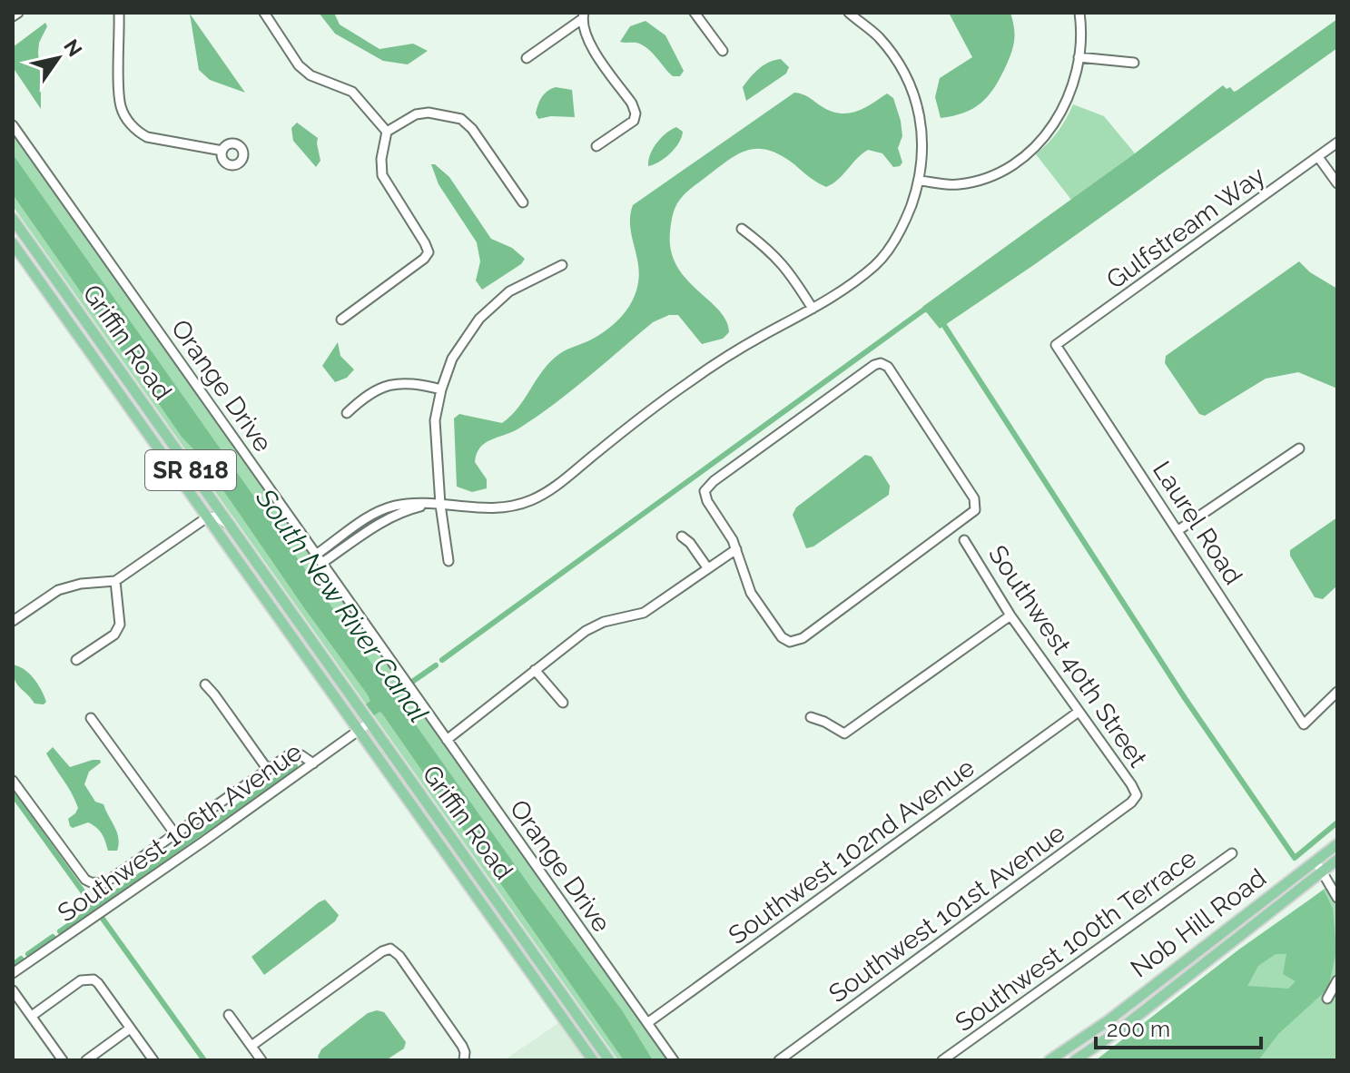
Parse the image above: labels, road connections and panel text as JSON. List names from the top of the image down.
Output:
{
  "streets": {
    "main road": ["Griffin Road", "SR 818", "Nob Hill Road"],
    "street": [
      "Gulfstream Way",
      "Orange Drive",
      "Laurel Road",
      "Southwest 40th Street",
      "Southwest 106th Avenue",
      "Southwest 102nd Avenue",
      "Southwest 101st Avenue",
      "Southwest 100th Terrace"
    ]
  },
  "crossings": [
    ["Gulfstream Way", "Laurel Road"],
    ["Griffin Road", "Southwest 106th Avenue"],
    ["Orange Drive", "Southwest 102nd Avenue"],
    ["Southwest 40th Street", "Southwest 102nd Avenue"],
    ["Southwest 40th Street", "Southwest 101st Avenue"]
  ],
  "water": ["South New River Canal"],
  "scale_bar": "200 m",
  "north": "top right"
}
